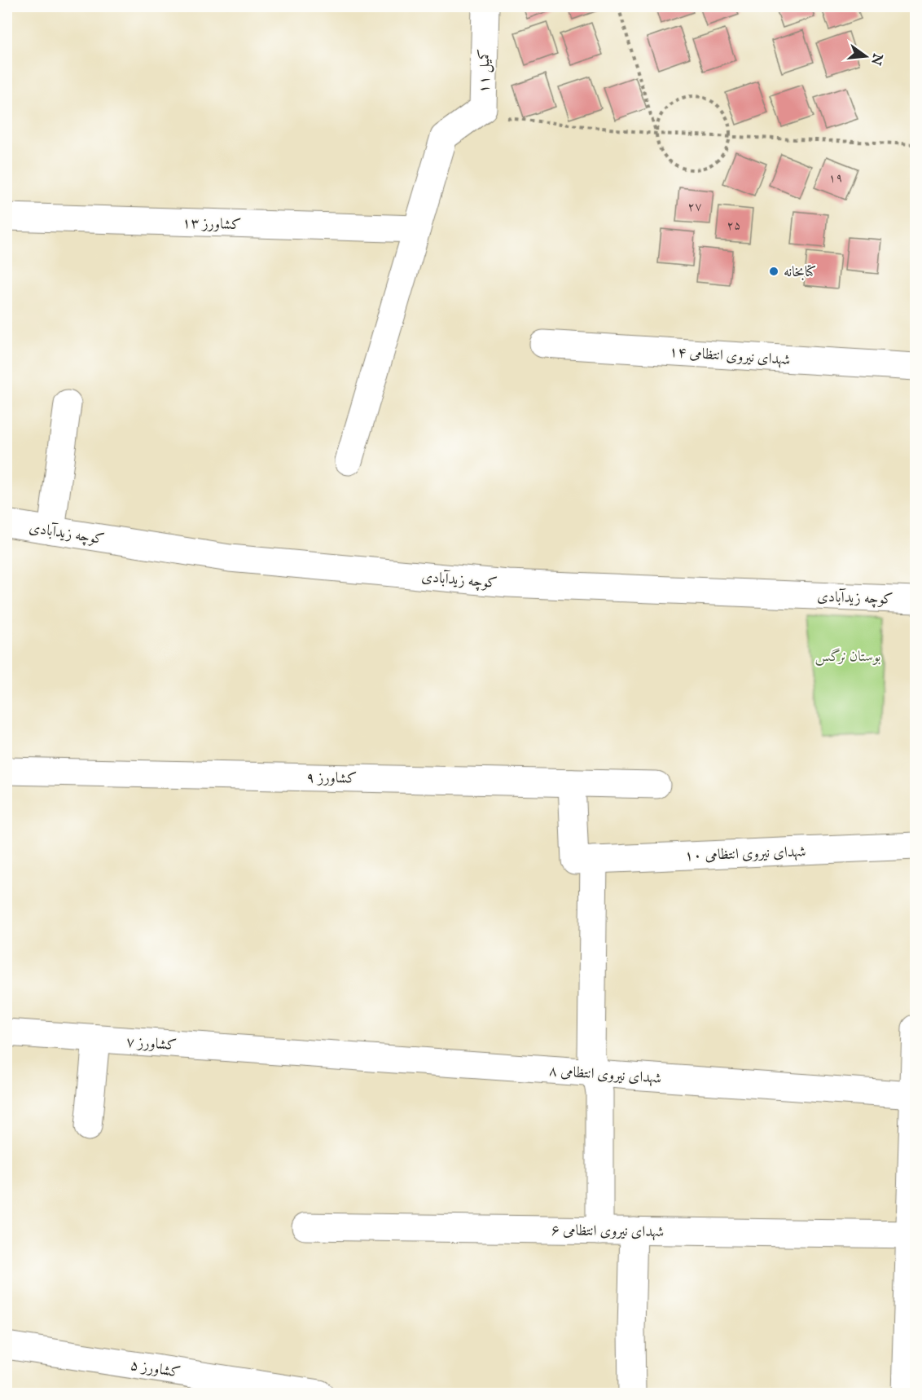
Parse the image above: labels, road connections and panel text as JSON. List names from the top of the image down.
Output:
{
  "streets": {
    "street": [
      "کمیل ۱۱",
      "کشاورز ۱۳",
      "شهدای نیروی انتظامی ۱۴",
      "کوچه زیدآبادی",
      "کشاورز ۹",
      "شهدای نیروی انتظامی ۱۰",
      "کشاورز ۷",
      "شهدای نیروی انتظامی ۸",
      "شهدای نیروی انتظامی ۶",
      "کشاورز ۵"
    ]
  },
  "crossings": [
    ["کمیل ۱۱", "کشاورز ۱۳"],
    ["کشاورز ۷", "شهدای نیروی انتظامی ۸"]
  ],
  "parks": ["بوستان نرگس"],
  "places": ["کتابخانه"],
  "house_numbers": ["۱۹", "۲۷", "۲۵"],
  "north": "right"
}
